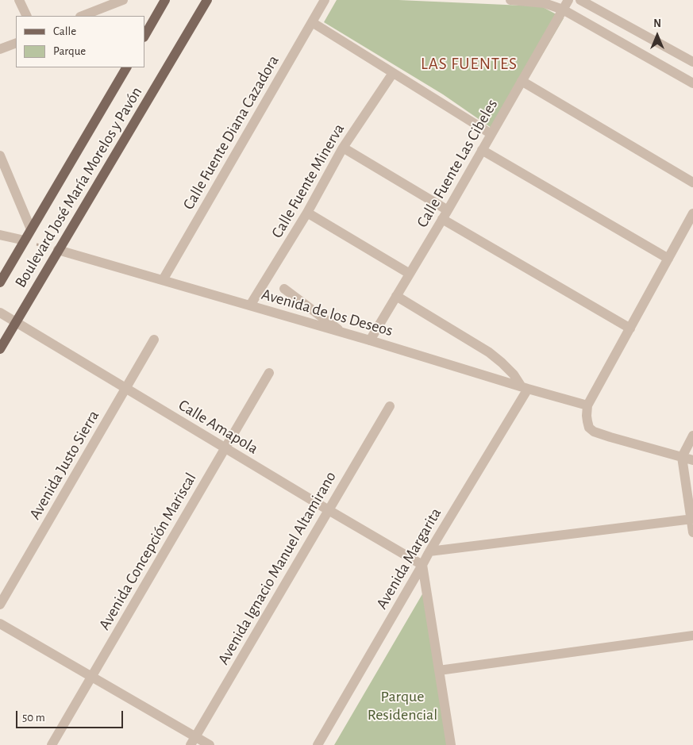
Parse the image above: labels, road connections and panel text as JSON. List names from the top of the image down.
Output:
{
  "streets": {
    "main road": ["Boulevard José María Morelos y Pavón"],
    "street": [
      "Calle Fuente Diana Cazadora",
      "Calle Fuente Las Cibeles",
      "Calle Fuente Minerva",
      "Avenida de los Deseos",
      "Calle Amapola",
      "Avenida Justo Sierra",
      "Avenida Concepción Mariscal",
      "Avenida Margarita",
      "Avenida Ignacio Manuel Altamirano"
    ]
  },
  "crossings": [
    ["Calle Fuente Diana Cazadora", "Avenida de los Deseos"],
    ["Calle Fuente Las Cibeles", "Avenida de los Deseos"],
    ["Calle Fuente Minerva", "Avenida de los Deseos"],
    ["Boulevard José María Morelos y Pavón", "Avenida de los Deseos"],
    ["Boulevard José María Morelos y Pavón", "Calle Amapola"],
    ["Avenida de los Deseos", "Avenida Margarita"],
    ["Calle Amapola", "Avenida Justo Sierra"],
    ["Calle Amapola", "Avenida Concepción Mariscal"],
    ["Calle Amapola", "Avenida Margarita"],
    ["Calle Amapola", "Avenida Ignacio Manuel Altamirano"]
  ],
  "districts": ["LAS FUENTES"],
  "parks": ["Parque Residencial"],
  "legend": ["Calle", "Parque"],
  "scale_bar": "50 m",
  "north": "top"
}
